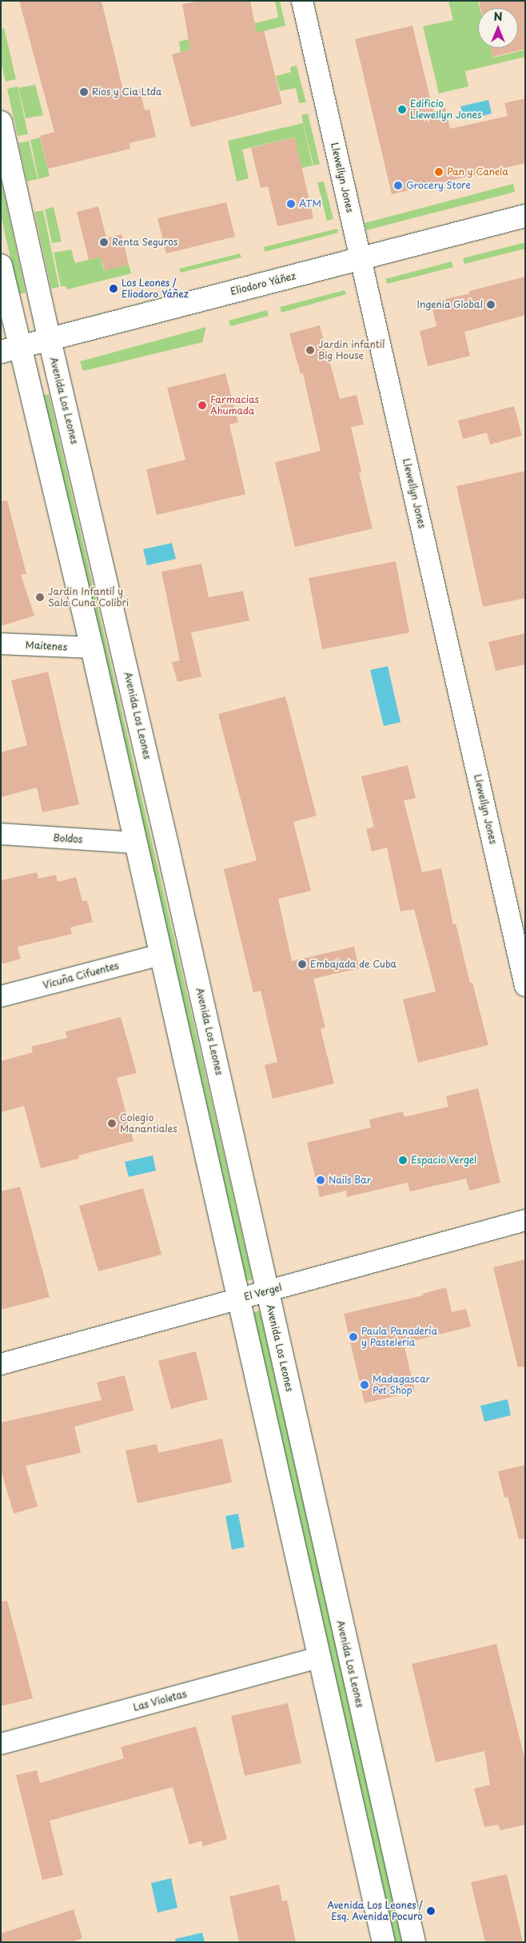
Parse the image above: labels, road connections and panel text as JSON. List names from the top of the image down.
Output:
{
  "streets": {
    "main road": ["Eliodoro Yáñez", "Avenida Los Leones"],
    "street": [
      "Llewellyn Jones",
      "Maitenes",
      "Boldos",
      "Vicuña Cifuentes",
      "El Vergel",
      "Las Violetas"
    ]
  },
  "crossings": [
    ["Llewellyn Jones", "Eliodoro Yáñez"],
    ["Eliodoro Yáñez", "Avenida Los Leones"],
    ["Avenida Los Leones", "El Vergel"]
  ],
  "places": [
    "Rios y Cia Ltda",
    "Edificio Llewellyn Jones",
    "Pan y Canela",
    "Grocery Store",
    "ATM",
    "Renta Seguros",
    "Los Leones / Eliodoro Yáñez",
    "Ingenia Global",
    "Jardin infantil Big House",
    "Farmacias Ahumada",
    "Jardin Infantil y Sala Cuna Colibri",
    "Embajada de Cuba",
    "Colegio Manantiales",
    "Espacio Vergel",
    "Nails Bar",
    "Paula Panadería y Pastelería",
    "Madagascar Pet Shop",
    "Avenida Los Leones / Esq. Avenida Pocuro"
  ],
  "north": "top"
}
